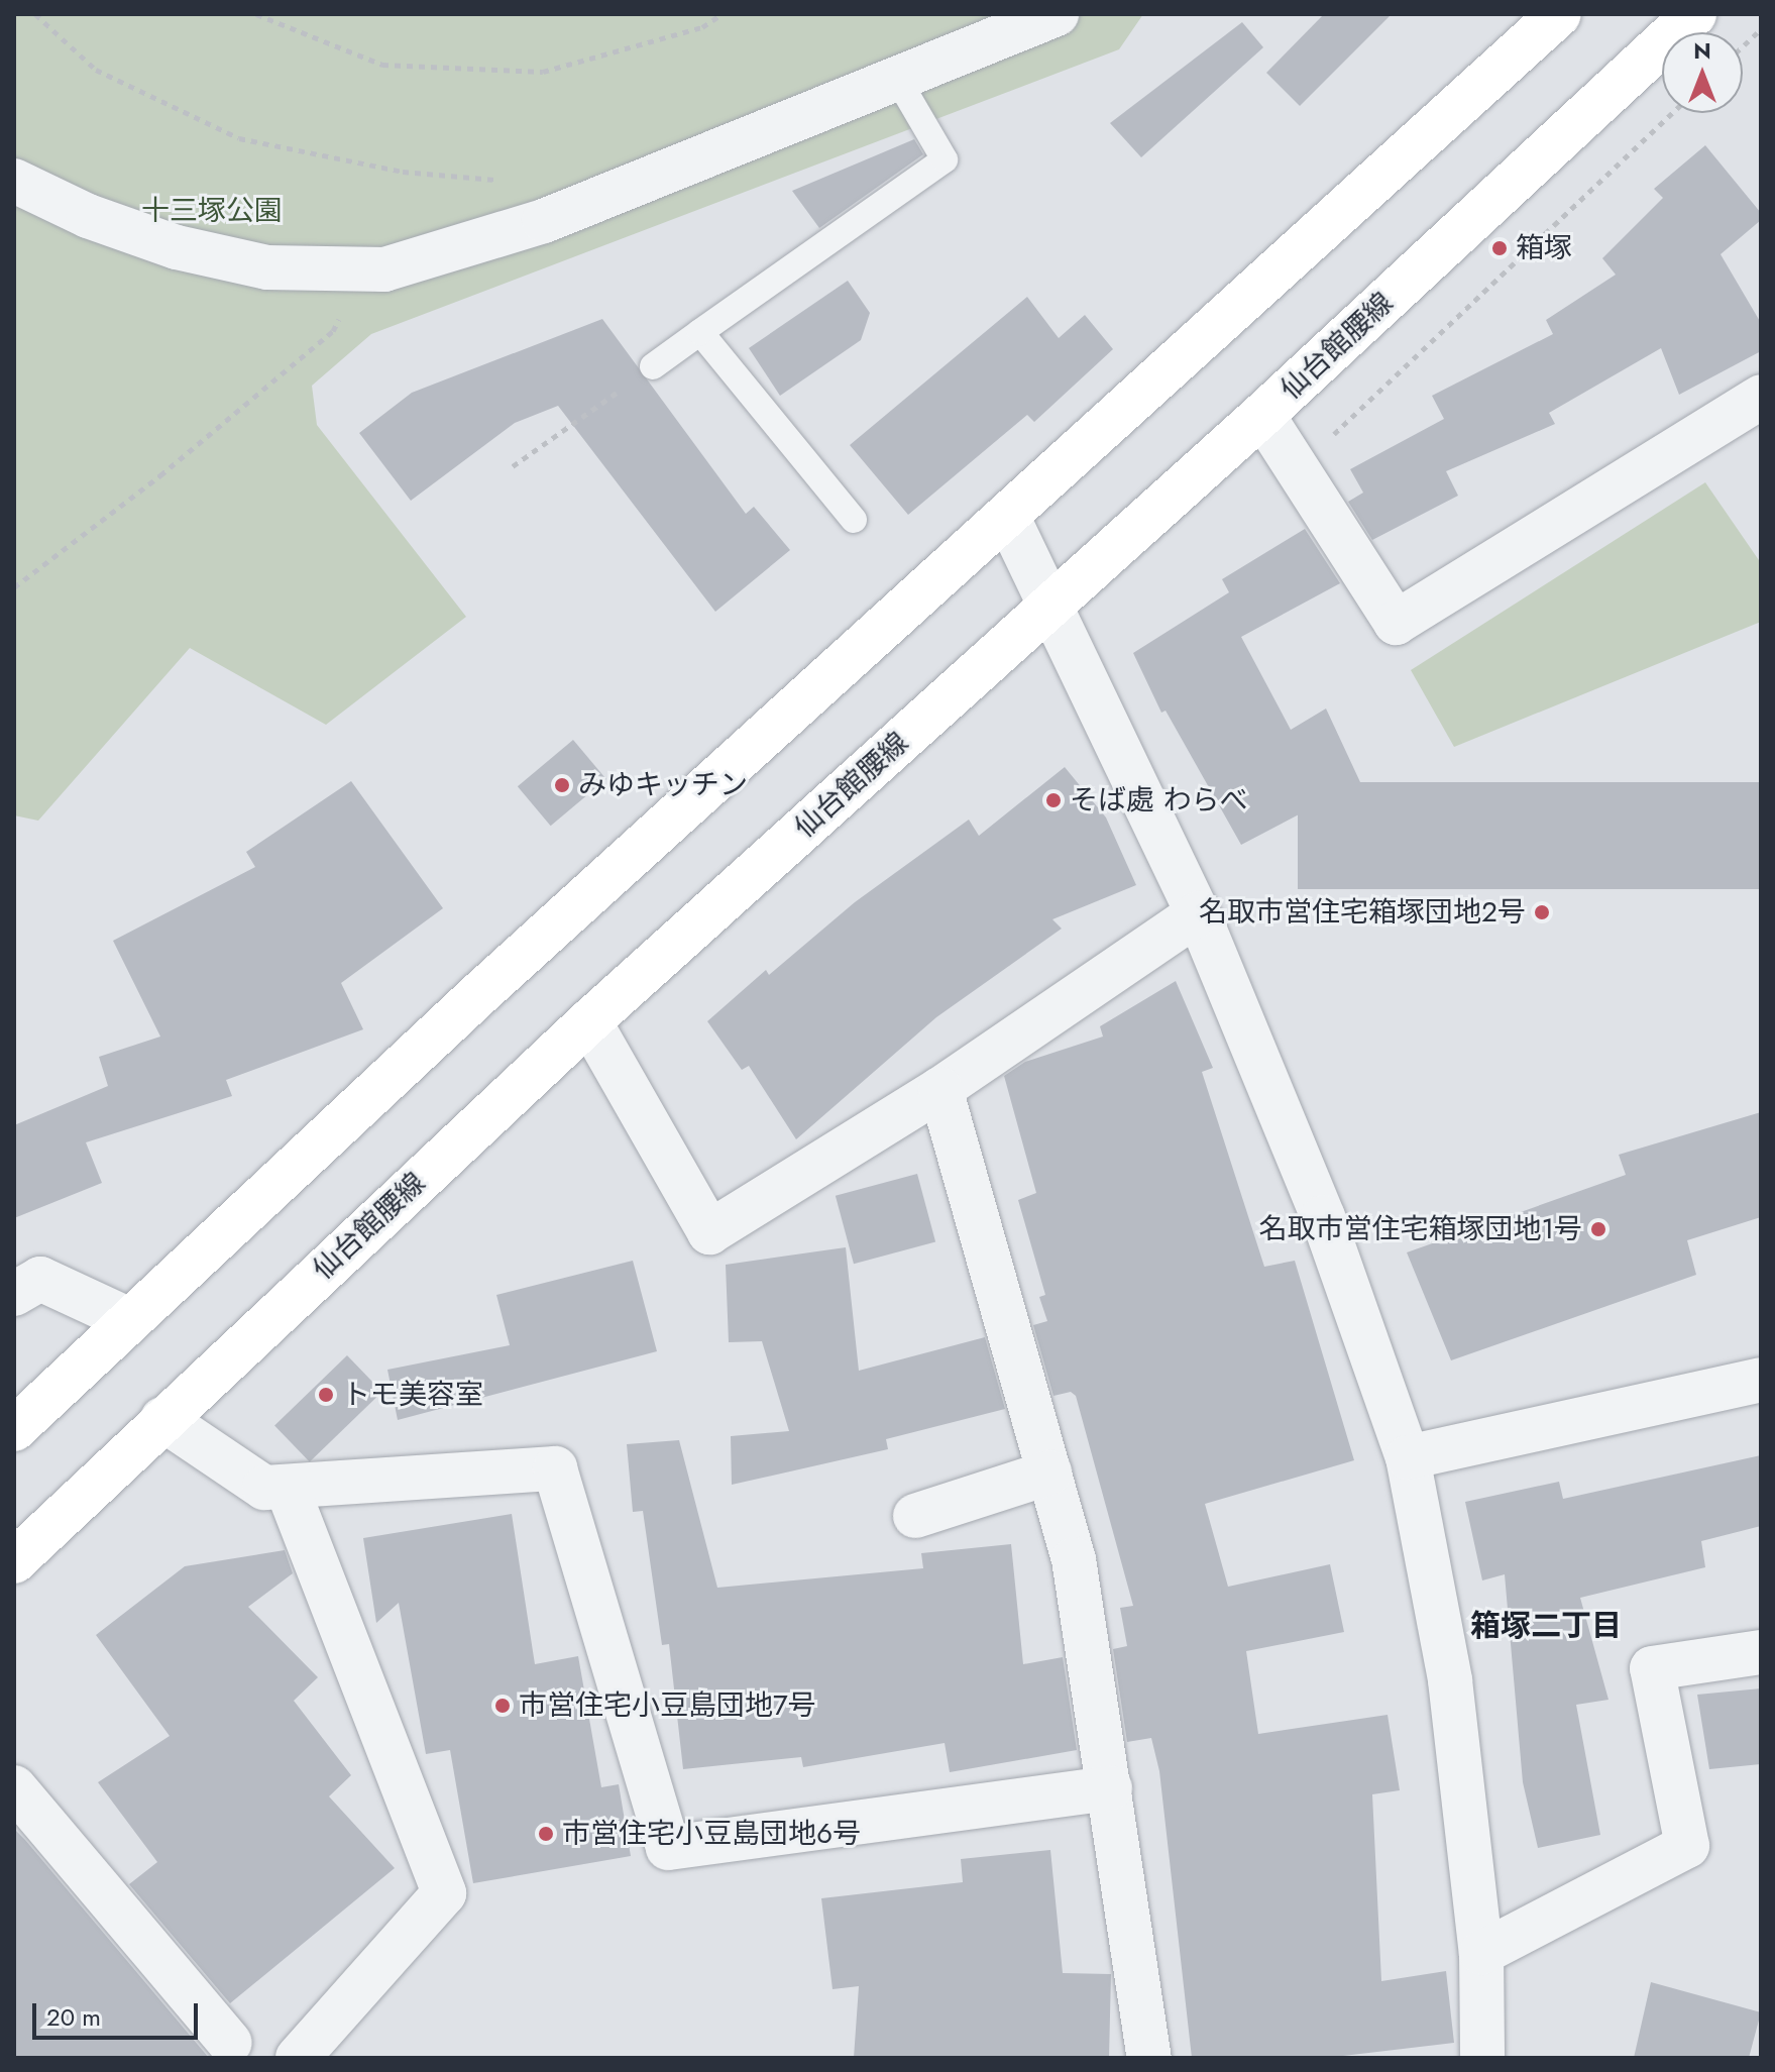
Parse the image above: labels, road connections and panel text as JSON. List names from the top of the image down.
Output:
{
  "streets": {
    "main road": ["仙台館腰線"]
  },
  "districts": ["箱塚二丁目"],
  "parks": ["十三塚公園"],
  "places": [
    "箱塚",
    "みゆキッチン",
    "そば處 わらべ",
    "名取市営住宅箱塚団地2号",
    "名取市営住宅箱塚団地1号",
    "トモ美容室",
    "市営住宅小豆島団地7号",
    "市営住宅小豆島団地6号"
  ],
  "scale_bar": "20 m",
  "north": "top"
}
